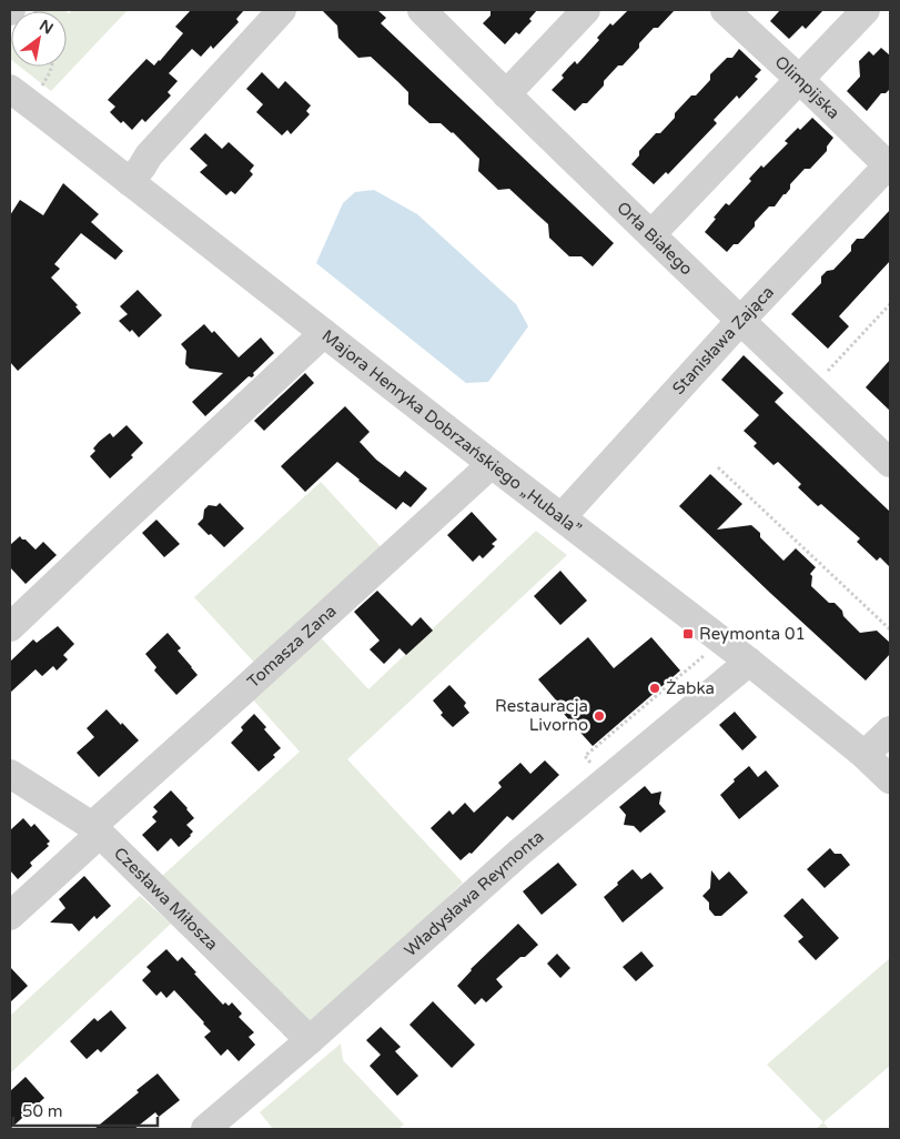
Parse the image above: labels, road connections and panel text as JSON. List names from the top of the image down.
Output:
{
  "streets": {
    "street": [
      "Olimpijska",
      "Orła Białego",
      "Stanisława Zająca",
      "Majora Henryka Dobrzańskiego „Hubala”",
      "Tomasza Zana",
      "Władysława Reymonta",
      "Czesława Miłosza"
    ]
  },
  "crossings": [
    ["Olimpijska", "Stanisława Zająca"],
    ["Orła Białego", "Stanisława Zająca"],
    ["Stanisława Zająca", "Majora Henryka Dobrzańskiego „Hubala”"],
    ["Majora Henryka Dobrzańskiego „Hubala”", "Tomasza Zana"],
    ["Majora Henryka Dobrzańskiego „Hubala”", "Władysława Reymonta"],
    ["Tomasza Zana", "Czesława Miłosza"],
    ["Władysława Reymonta", "Czesława Miłosza"]
  ],
  "places": {
    "transit": ["Reymonta 01"],
    "other": ["Żabka", "Restauracja Livorno"]
  },
  "scale_bar": "50 m",
  "north": "top right"
}
